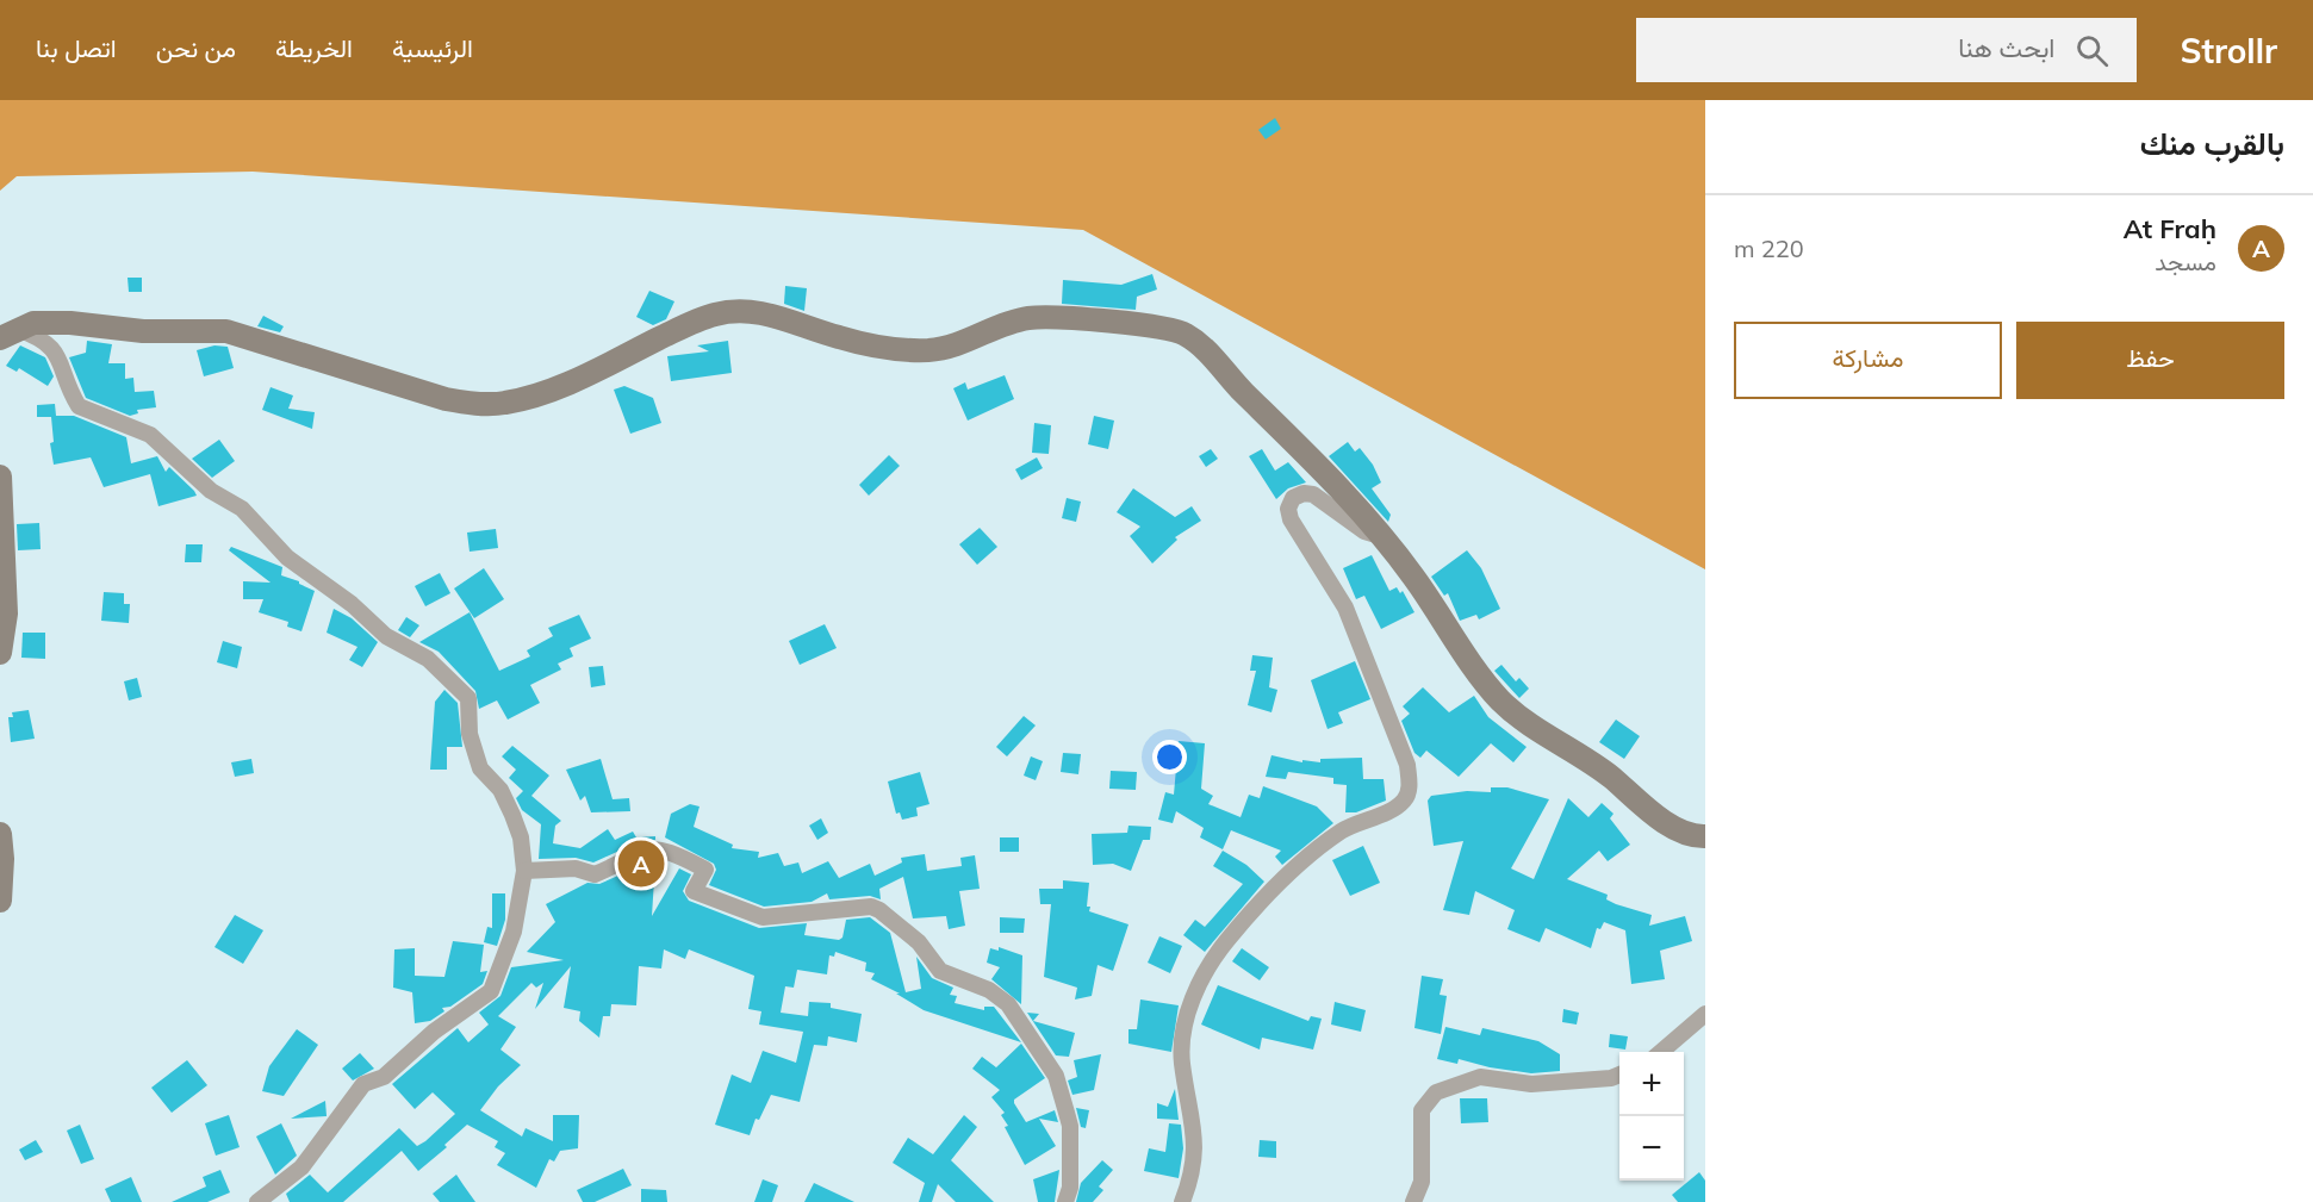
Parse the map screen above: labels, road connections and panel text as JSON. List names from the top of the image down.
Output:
{
  "page": {
    "header": "Strollr",
    "search": "ابحث هنا",
    "nav": [
      "الرئيسية",
      "الخريطة",
      "من نحن",
      "اتصل بنا"
    ],
    "heading": "بالقرب منك",
    "list": [
      {
        "mark": "A",
        "name": "At Fraḥ",
        "note": "مسجد",
        "value": "220 m"
      }
    ],
    "buttons": ["حفظ", "مشاركة"],
    "pins": "A",
    "map_buttons": ["+", "−"]
  }
}
